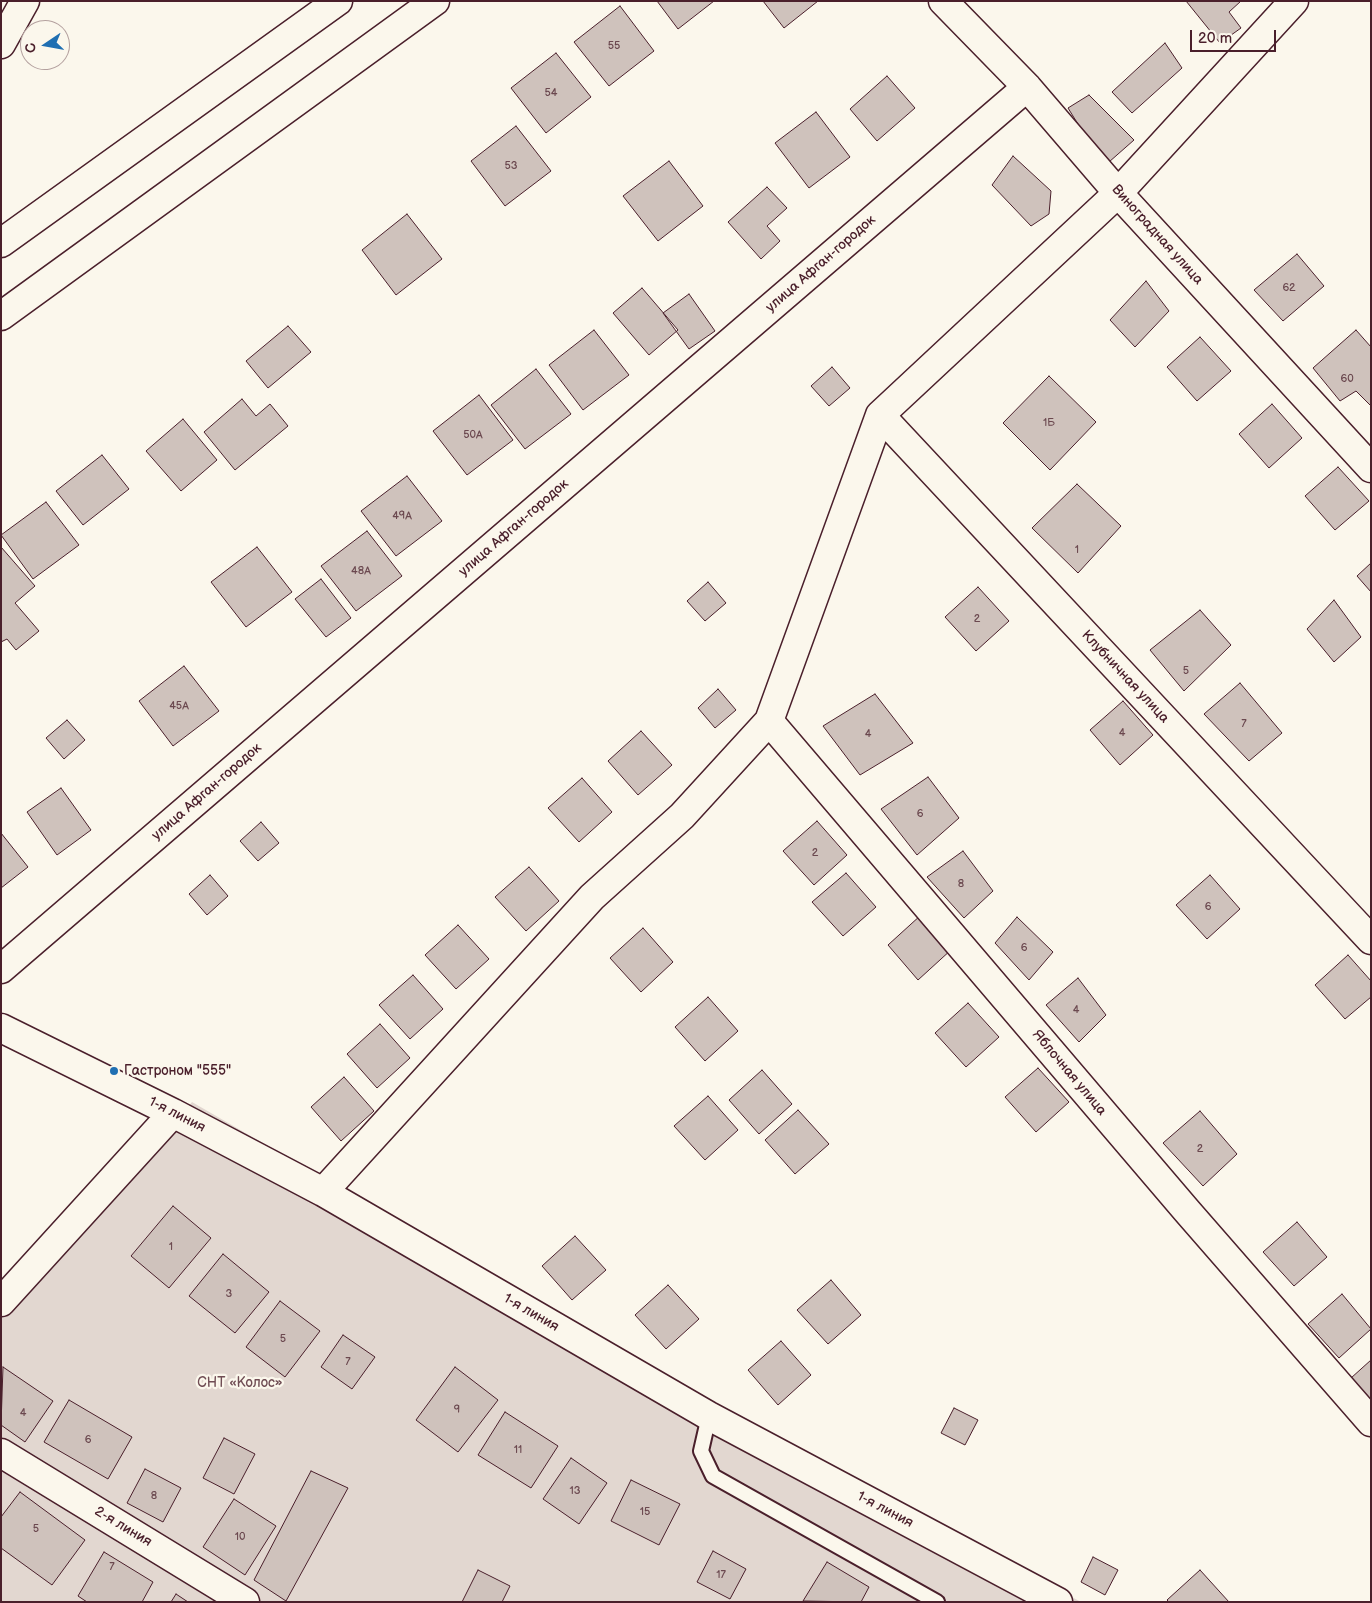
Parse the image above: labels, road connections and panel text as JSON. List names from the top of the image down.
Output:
{
  "streets": {
    "street": [
      "Виноградная улица",
      "улица Афган-городок",
      "Клубничная улица",
      "Яблочная улица",
      "1-я линия",
      "2-я линия"
    ]
  },
  "crossings": [
    ["Виноградная улица", "улица Афган-городок"]
  ],
  "parks": ["СНТ «Колос»"],
  "places": ["Гастроном \"555\""],
  "house_numbers": [
    "55",
    "54",
    "53",
    "62",
    "60",
    "1Б",
    "50А",
    "49А",
    "1",
    "48А",
    "2",
    "5",
    "45А",
    "7",
    "4",
    "4",
    "6",
    "2",
    "8",
    "6",
    "6",
    "4",
    "2",
    "1",
    "3",
    "5",
    "7",
    "9",
    "4",
    "6",
    "11",
    "13",
    "8",
    "15",
    "5",
    "10",
    "7",
    "17"
  ],
  "scale_bar": "20 m",
  "north": "left"
}
